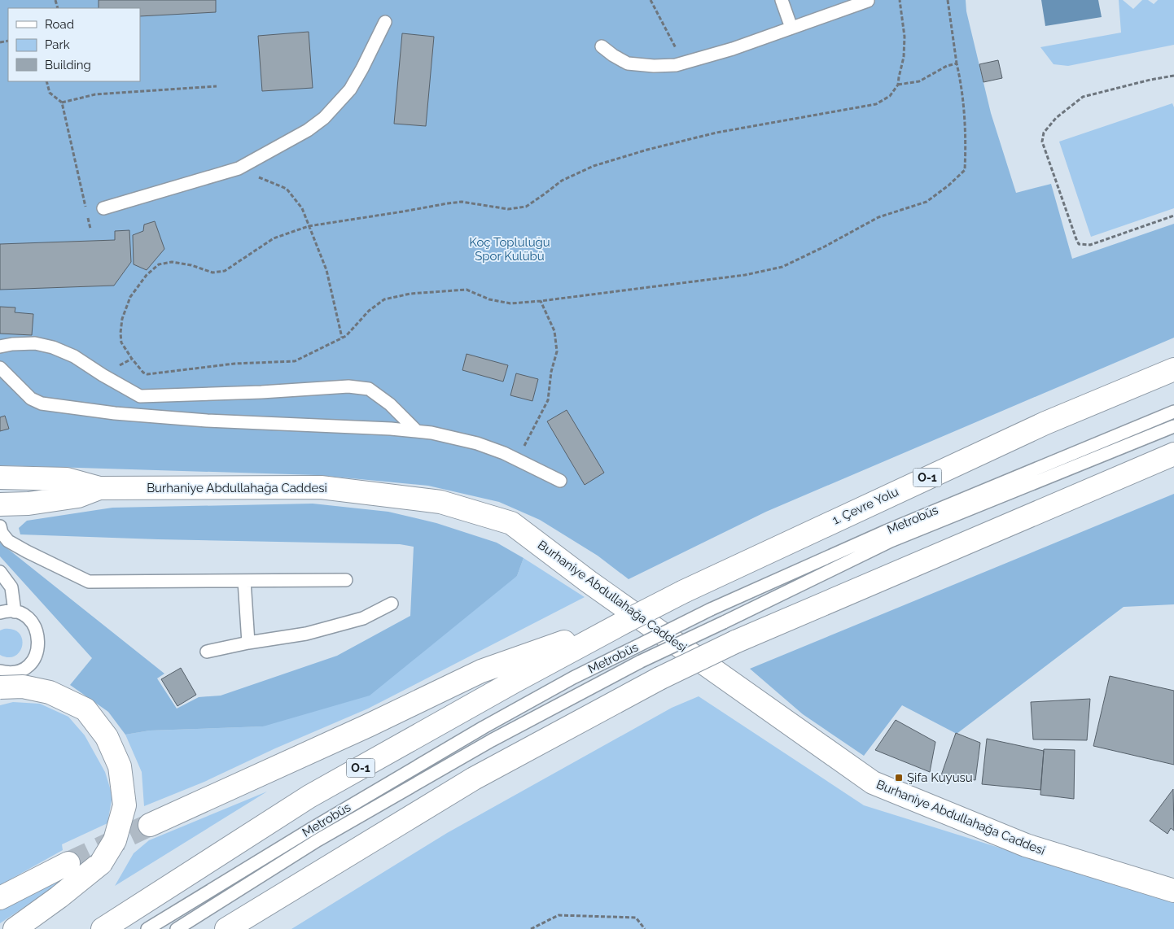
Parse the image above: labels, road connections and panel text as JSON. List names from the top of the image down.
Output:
{
  "streets": {
    "main road": ["O-1", "Burhaniye Abdullahağa Caddesi", "1. Çevre Yolu"],
    "lane": ["Metrobüs"]
  },
  "crossings": [
    ["O-1", "1. Çevre Yolu"]
  ],
  "parks": ["Koç Topluluğu Spor Kulübü"],
  "places": {
    "transit": ["Şifa Kuyusu"]
  },
  "legend": ["Road", "Park", "Building"]
}
